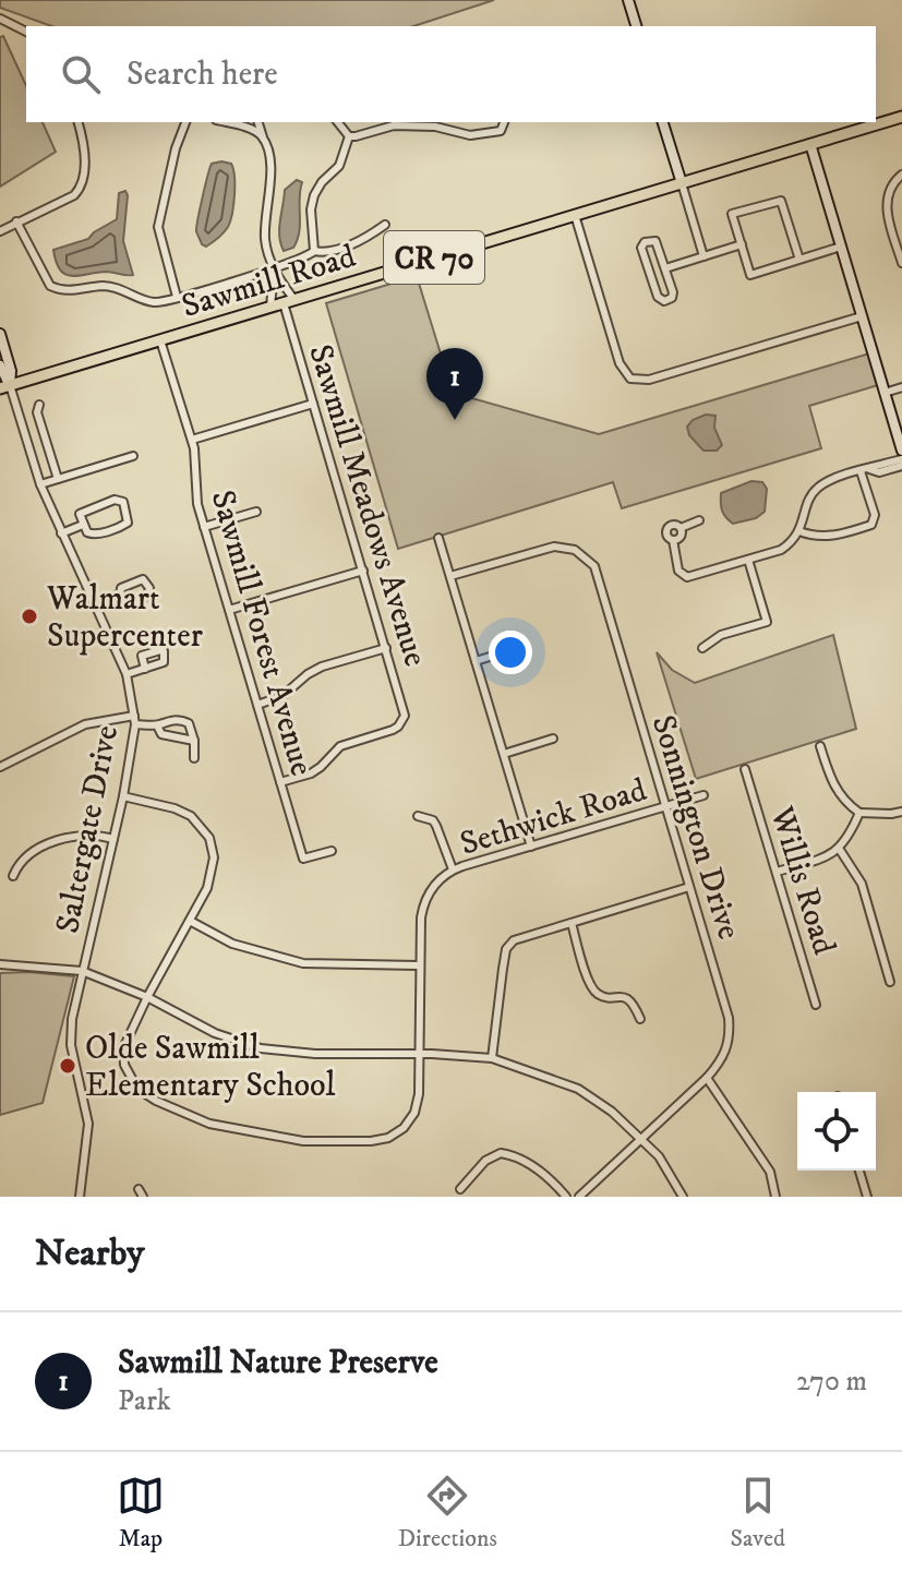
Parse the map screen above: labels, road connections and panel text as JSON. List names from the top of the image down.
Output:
{
  "streets": {
    "main road": ["CR 70", "Sawmill Road"],
    "street": [
      "Sawmill Meadows Avenue",
      "Sawmill Forest Avenue",
      "Sethwick Road",
      "Sonnington Drive",
      "Saltergate Drive",
      "Willis Road"
    ]
  },
  "crossings": [
    ["Sawmill Road", "Sawmill Meadows Avenue"],
    ["Sawmill Road", "Sawmill Forest Avenue"],
    ["Sawmill Road", "Saltergate Drive"],
    ["Sawmill Meadows Avenue", "Sawmill Forest Avenue"],
    ["Sethwick Road", "Sonnington Drive"],
    ["Sethwick Road", "Saltergate Drive"]
  ],
  "places": ["Walmart Supercenter", "Olde Sawmill Elementary School"],
  "page": {
    "search": "Search here",
    "pins": "1",
    "heading": "Nearby",
    "list": [
      {
        "mark": "1",
        "name": "Sawmill Nature Preserve",
        "note": "Park",
        "value": "270 m"
      }
    ],
    "nav": ["Map", "Directions", "Saved"]
  }
}
